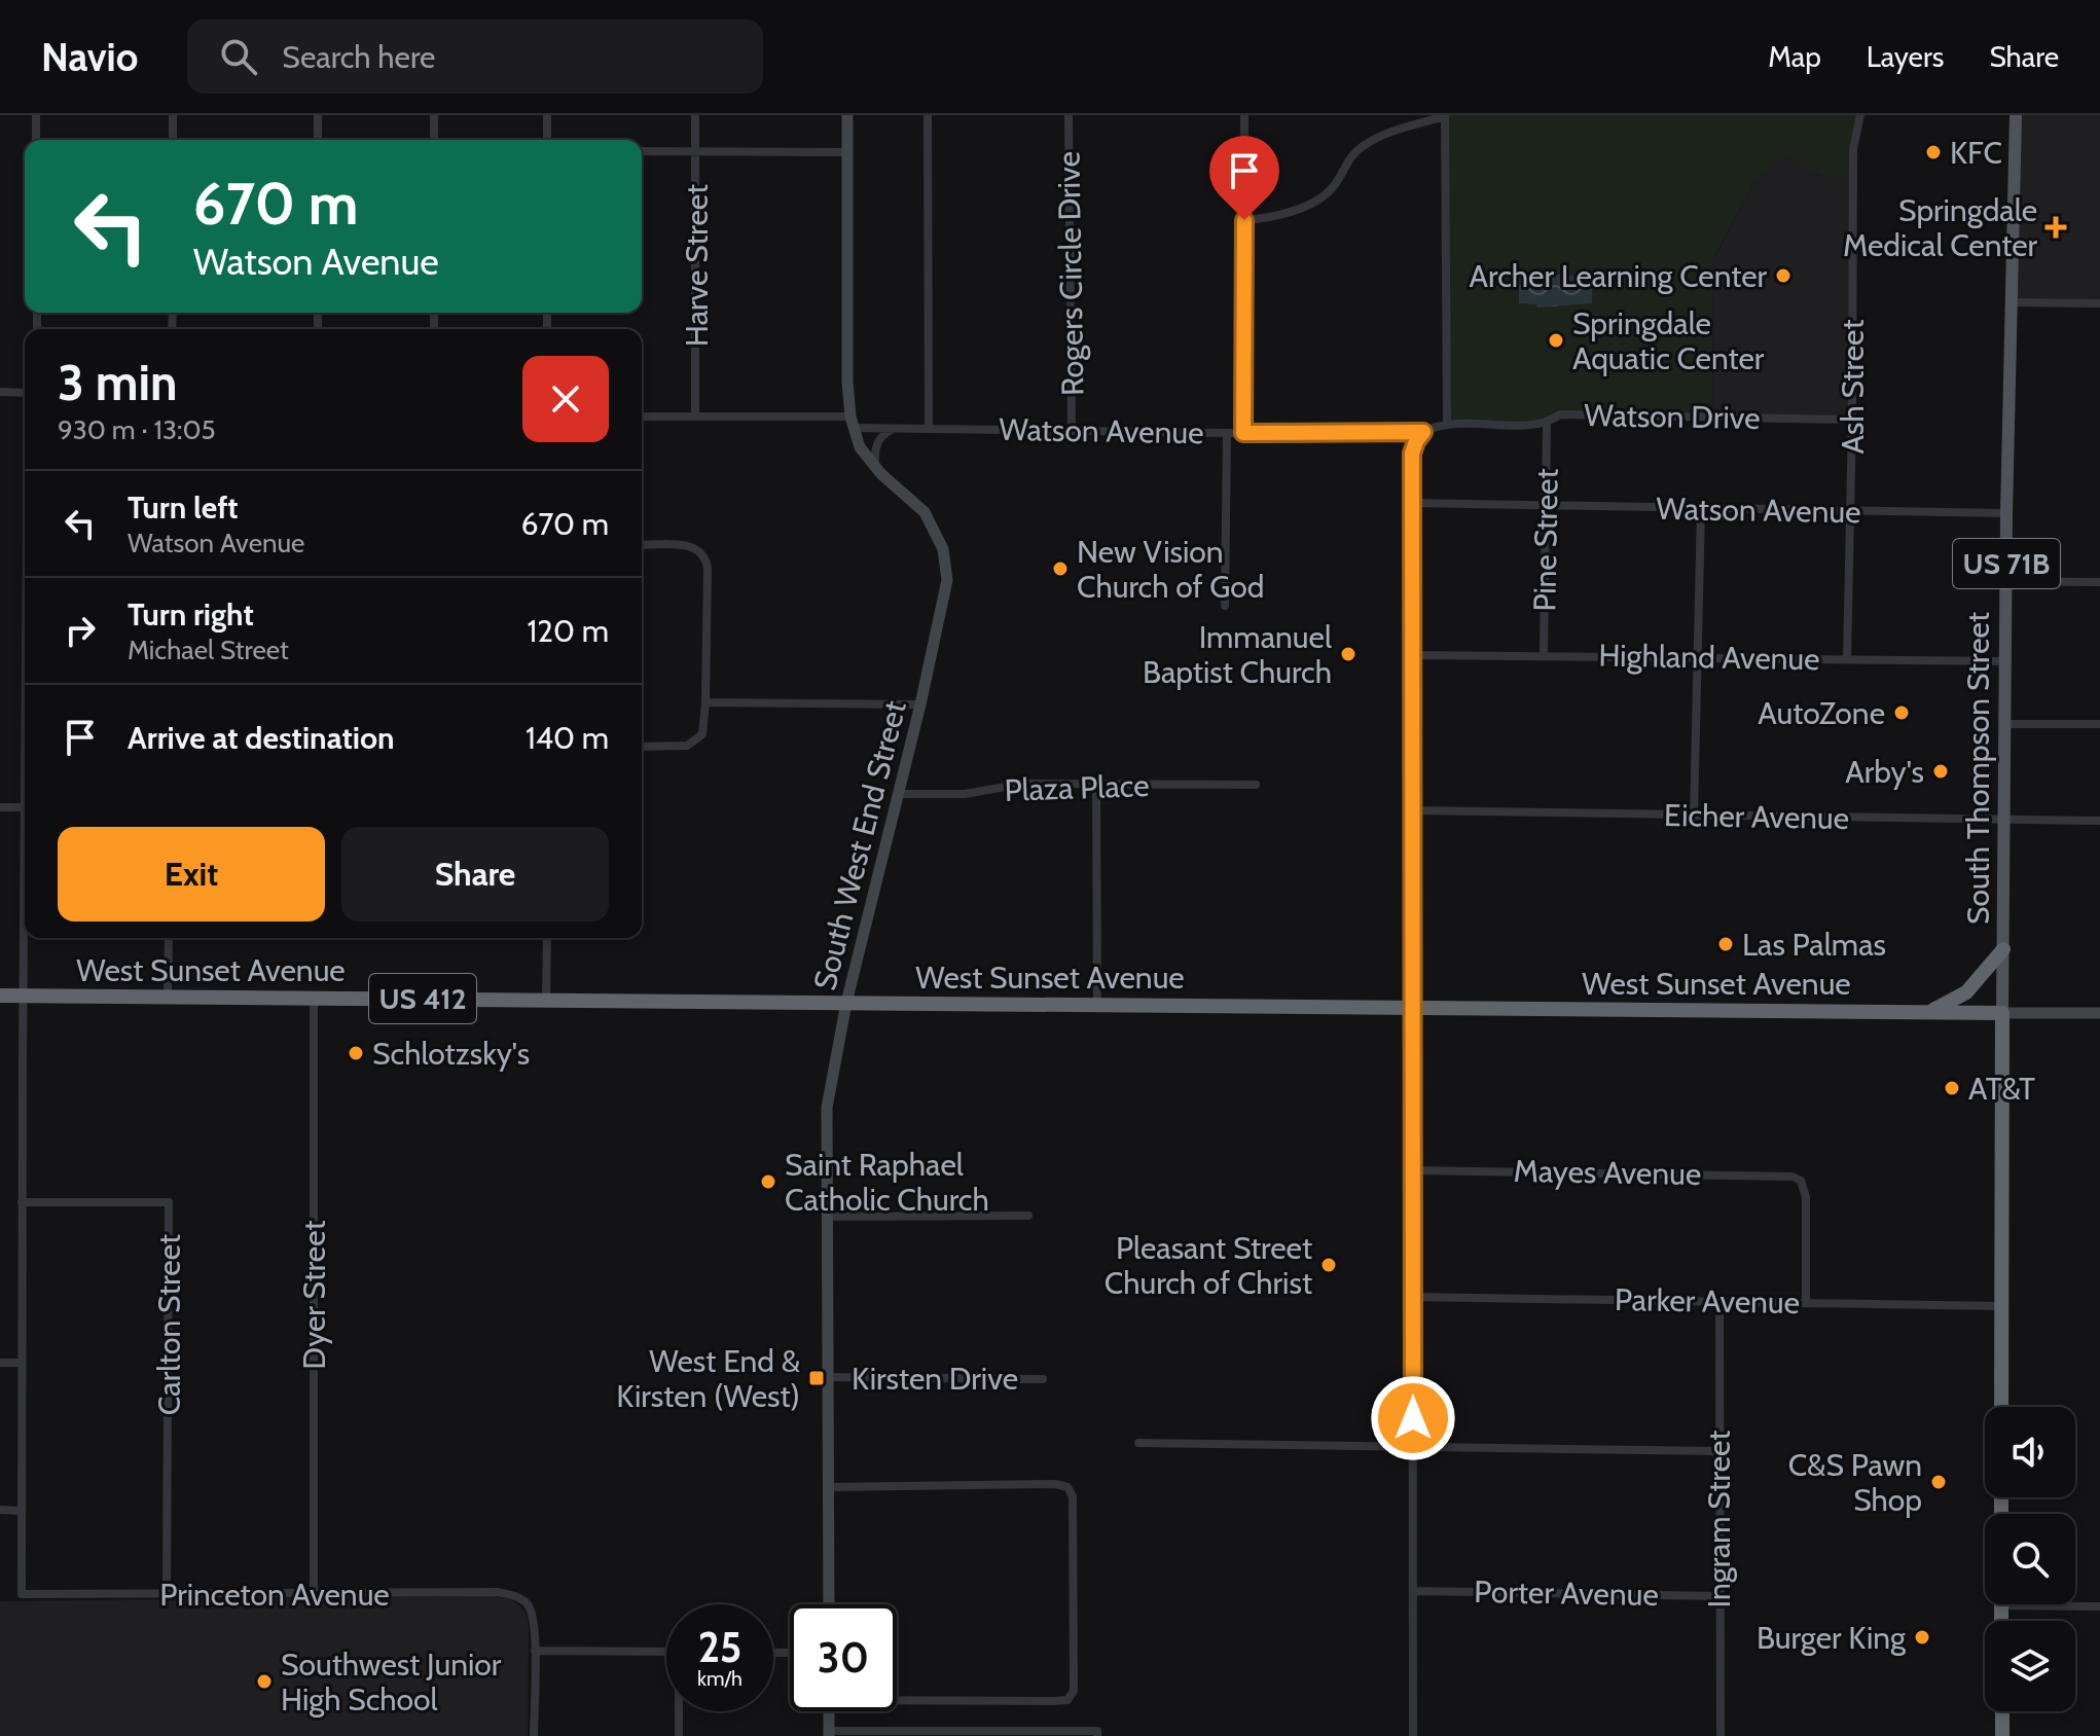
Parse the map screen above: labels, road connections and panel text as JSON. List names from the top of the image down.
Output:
{
  "streets": {
    "highway": [
      "US 71B",
      "South Thompson Street",
      "West Sunset Avenue",
      "US 412"
    ],
    "street": [
      "Harve Street",
      "Rogers Circle Drive",
      "Ash Street",
      "Watson Drive",
      "Watson Avenue",
      "Pine Street",
      "Highland Avenue",
      "Plaza Place",
      "Eicher Avenue",
      "South West End Street",
      "Mayes Avenue",
      "Dyer Street",
      "Parker Avenue",
      "Carlton Street",
      "Kirsten Drive",
      "Ingram Street",
      "Porter Avenue",
      "Princeton Avenue"
    ]
  },
  "crossings": [
    ["Harve Street", "Watson Avenue"],
    ["Rogers Circle Drive", "Watson Avenue"],
    ["Ash Street", "Watson Drive"],
    ["Ash Street", "Watson Avenue"],
    ["Ash Street", "Highland Avenue"],
    ["Watson Drive", "Watson Avenue"],
    ["Watson Drive", "Pine Street"],
    ["Watson Avenue", "Pine Street"],
    ["Watson Avenue", "South Thompson Street"],
    ["Watson Avenue", "South West End Street"],
    ["Pine Street", "Highland Avenue"],
    ["Highland Avenue", "South Thompson Street"],
    ["South Thompson Street", "Eicher Avenue"],
    ["South Thompson Street", "West Sunset Avenue"],
    ["South Thompson Street", "Parker Avenue"],
    ["Plaza Place", "South West End Street"],
    ["South West End Street", "West Sunset Avenue"],
    ["South West End Street", "Kirsten Drive"],
    ["West Sunset Avenue", "Dyer Street"],
    ["Mayes Avenue", "Parker Avenue"],
    ["Dyer Street", "Princeton Avenue"],
    ["Parker Avenue", "Ingram Street"],
    ["Carlton Street", "Princeton Avenue"],
    ["Ingram Street", "Porter Avenue"]
  ],
  "places": {
    "other": [
      "KFC",
      "Archer Learning Center",
      "Springdale Aquatic Center",
      "New Vision Church of God",
      "Immanuel Baptist Church",
      "AutoZone",
      "Arby's",
      "Las Palmas",
      "Schlotzsky's",
      "AT&T",
      "Saint Raphael Catholic Church",
      "Pleasant Street Church of Christ",
      "C&S Pawn Shop",
      "Burger King",
      "Southwest Junior High School"
    ],
    "health": ["Springdale Medical Center"],
    "transit": ["West End & Kirsten (West)"]
  },
  "page": {
    "header": "Navio",
    "search": "Search here",
    "nav": ["Map", "Layers", "Share"],
    "turn": ["670 m", "Watson Avenue"],
    "heading": ["3 min", "930 m · 13:05"],
    "list": [
      {
        "name": "Turn left",
        "note": "Watson Avenue",
        "value": "670 m"
      },
      {
        "name": "Turn right",
        "note": "Michael Street",
        "value": "120 m"
      },
      {
        "name": "Arrive at destination",
        "value": "140 m"
      }
    ],
    "buttons": ["Exit", "Share"],
    "speed": "25 km/h",
    "limit": "30"
  }
}
